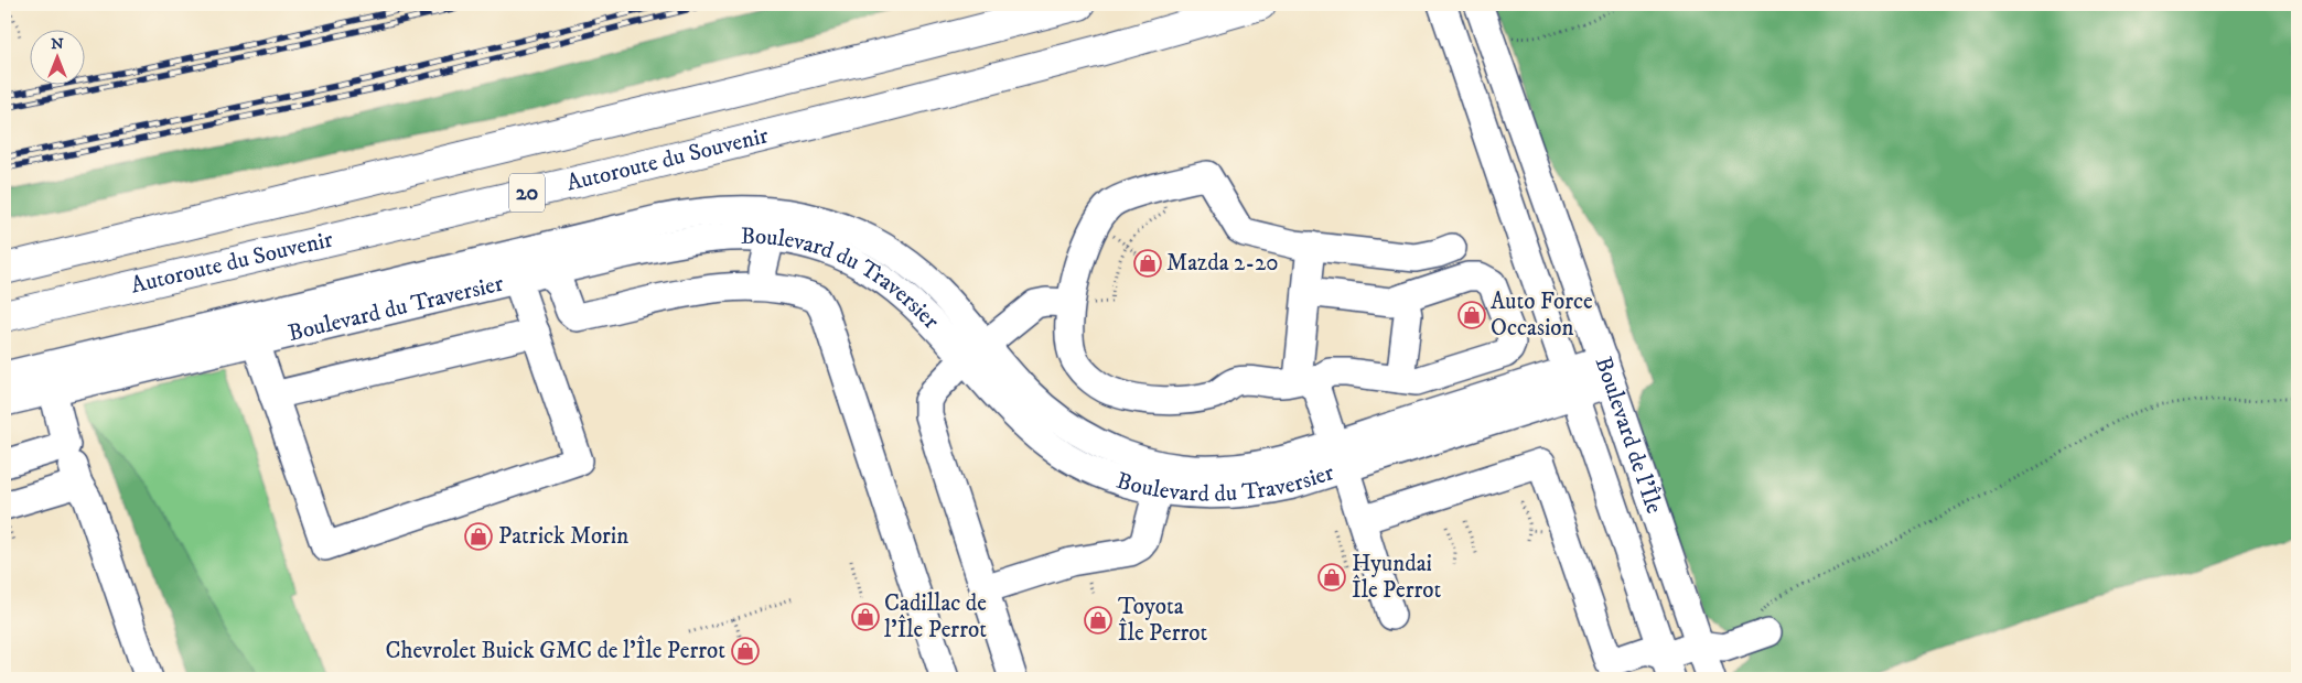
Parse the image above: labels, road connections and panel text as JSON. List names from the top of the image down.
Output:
{
  "streets": {
    "highway": ["Autoroute du Souvenir", "20"],
    "street": ["Boulevard du Traversier", "Boulevard de l'Île"]
  },
  "crossings": [
    ["Boulevard du Traversier", "Boulevard de l'Île"]
  ],
  "places": {
    "shop": [
      "Mazda 2-20",
      "Auto Force Occasion",
      "Patrick Morin",
      "Hyundai Île Perrot",
      "Cadillac de l'Île Perrot",
      "Toyota Île Perrot",
      "Chevrolet Buick GMC de l'Île Perrot"
    ]
  },
  "north": "top"
}
